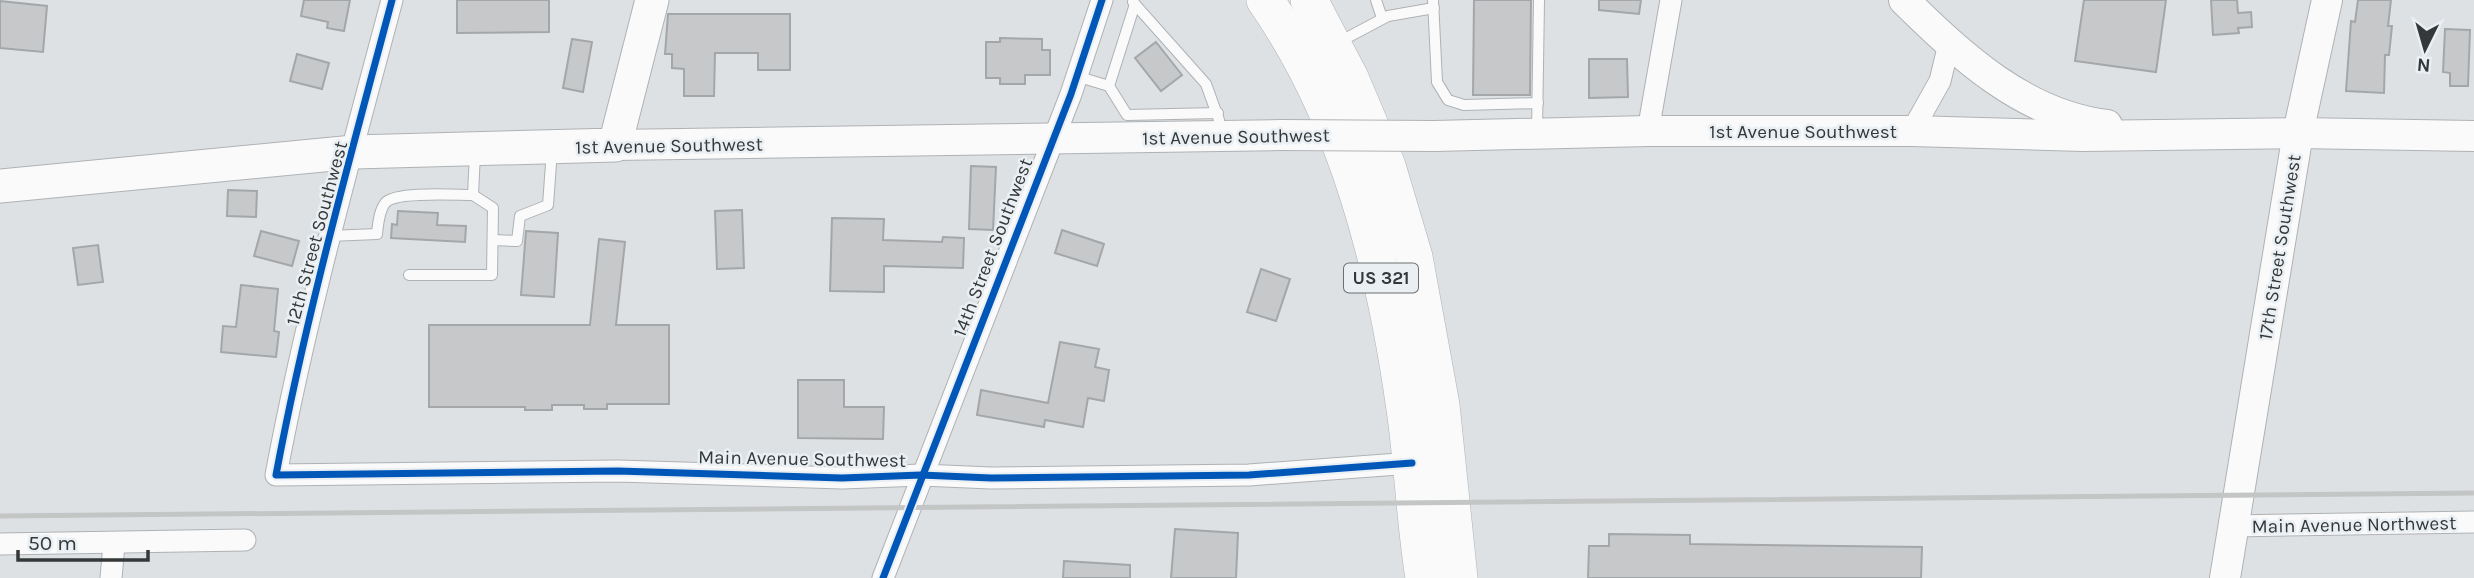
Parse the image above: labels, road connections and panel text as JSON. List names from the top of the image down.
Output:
{
  "streets": {
    "highway": ["US 321"],
    "main road": ["1st Avenue Southwest", "17th Street Southwest"],
    "street": [
      "12th Street Southwest",
      "14th Street Southwest",
      "Main Avenue Southwest",
      "Main Avenue Northwest"
    ]
  },
  "crossings": [
    ["1st Avenue Southwest", "12th Street Southwest"],
    ["1st Avenue Southwest", "14th Street Southwest"],
    ["1st Avenue Southwest", "17th Street Southwest"],
    ["12th Street Southwest", "Main Avenue Southwest"],
    ["14th Street Southwest", "Main Avenue Southwest"],
    ["17th Street Southwest", "Main Avenue Northwest"],
    ["US 321", "Main Avenue Southwest"]
  ],
  "scale_bar": "50 m",
  "north": "bottom"
}
